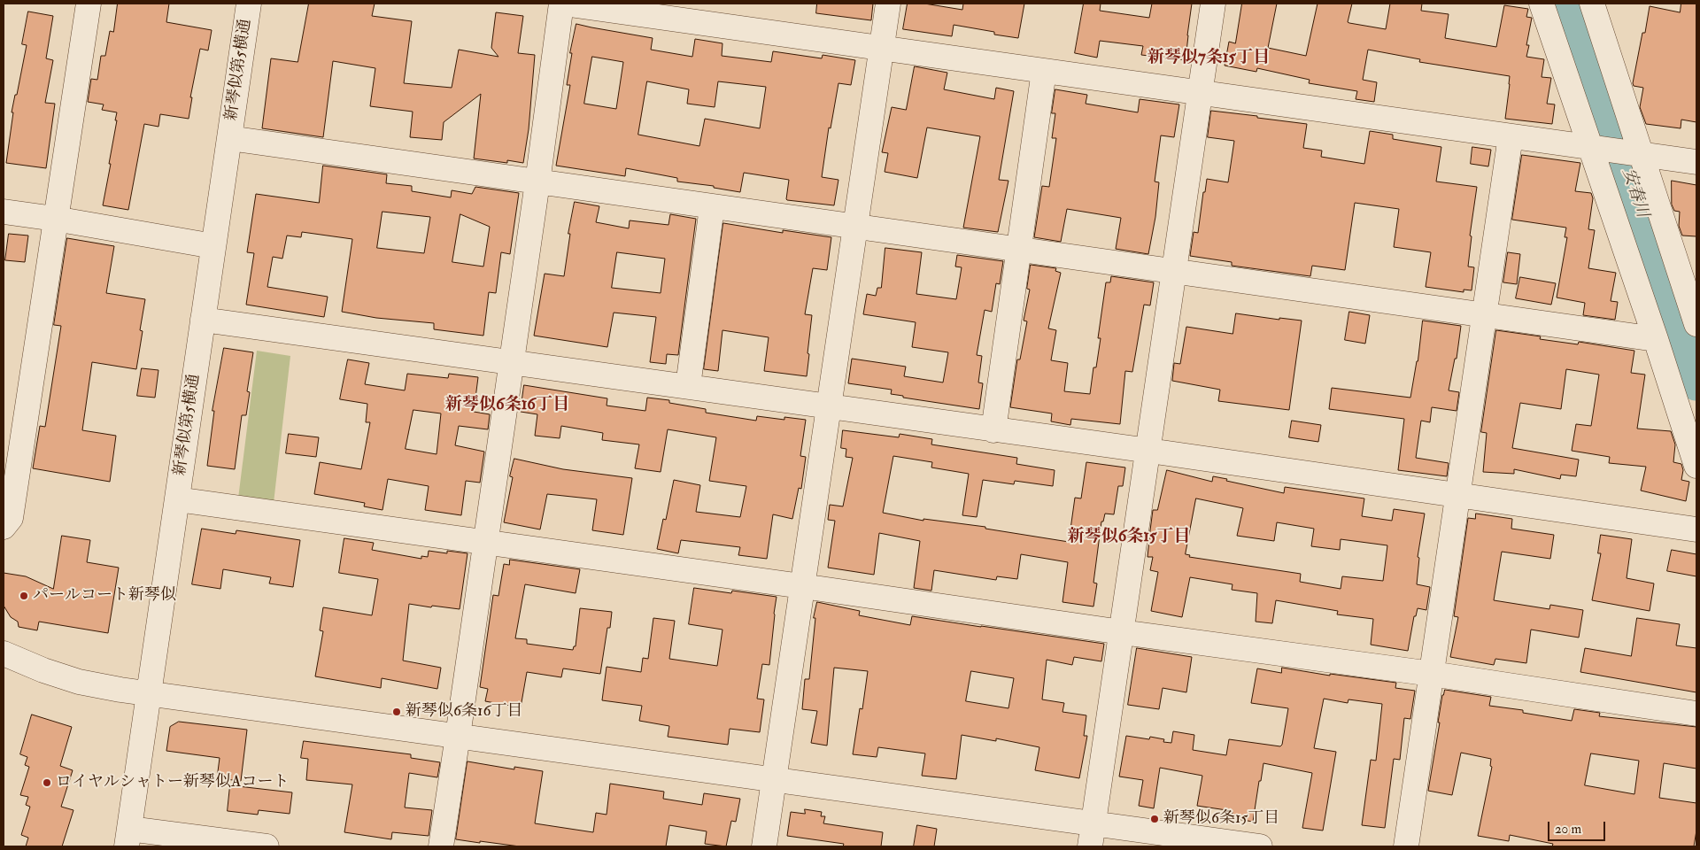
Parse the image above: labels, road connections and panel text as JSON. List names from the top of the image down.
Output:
{
  "streets": {
    "street": ["新琴似第5横通"]
  },
  "districts": ["新琴似7条15丁目", "新琴似6条16丁目", "新琴似6条15丁目"],
  "water": ["安春川"],
  "places": [
    "パールコート新琴似",
    "新琴似6条16丁目",
    "ロイヤルシャトー新琴似Aコート",
    "新琴似6条15丁目"
  ],
  "scale_bar": "20 m"
}
